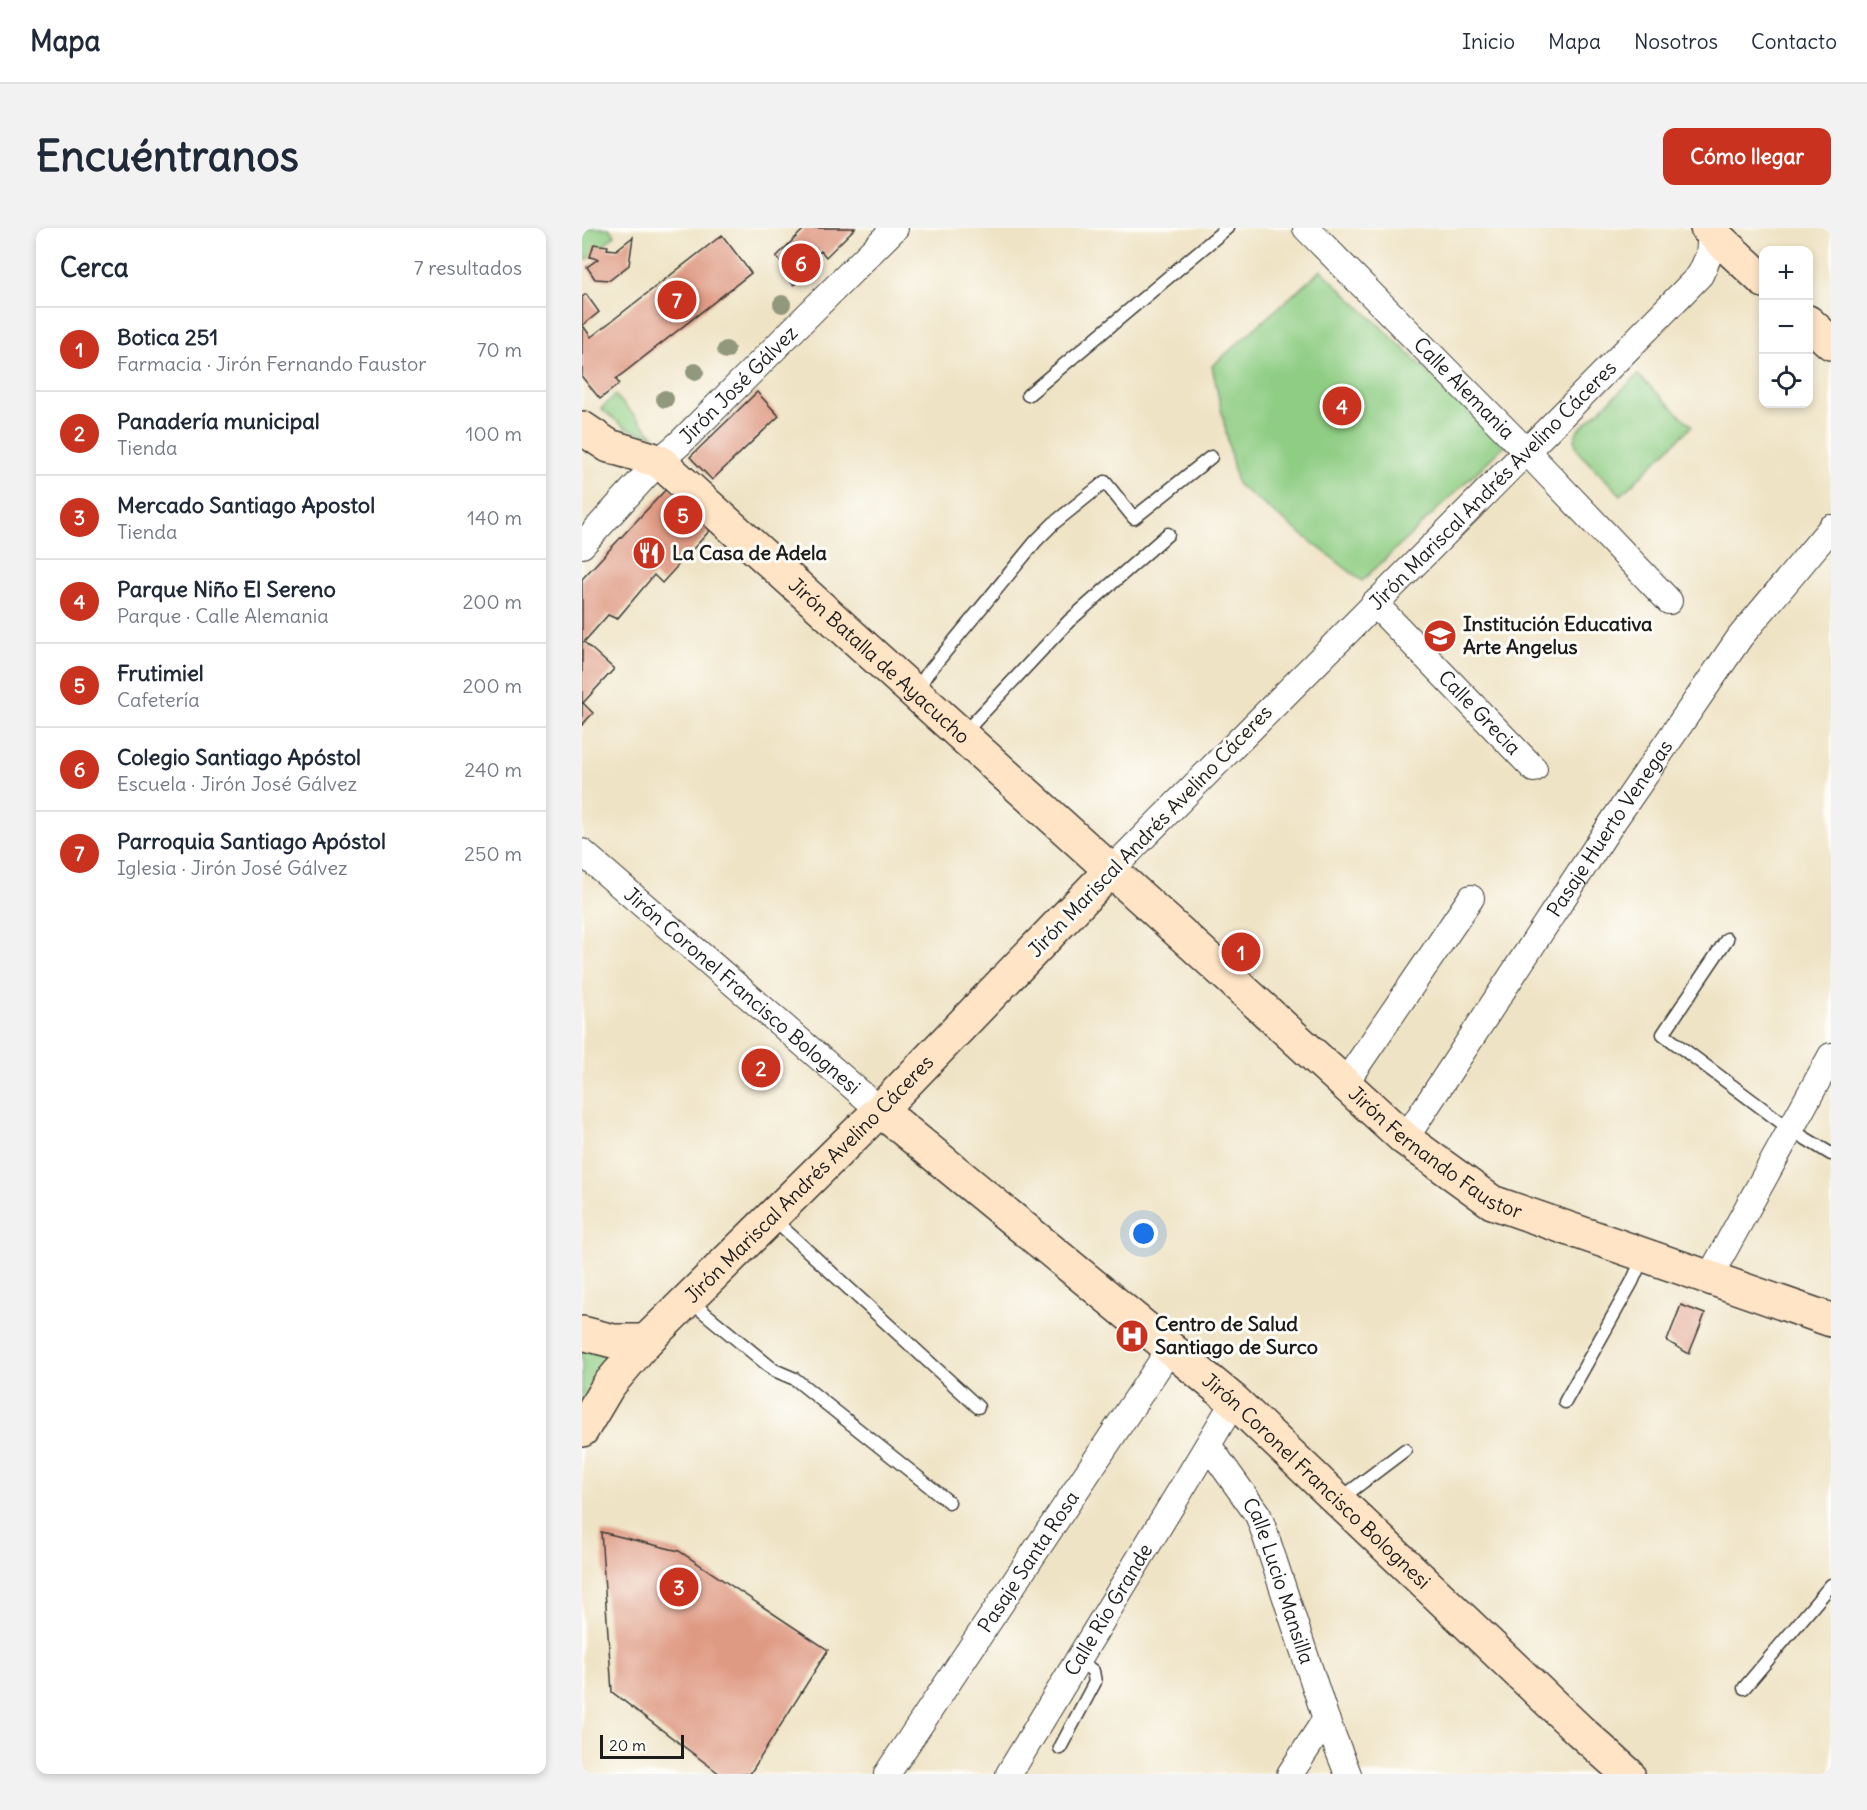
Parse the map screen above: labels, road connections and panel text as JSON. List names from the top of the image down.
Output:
{
  "streets": {
    "street": [
      "Jirón José Gálvez",
      "Calle Alemania",
      "Jirón Mariscal Andrés Avelino Cáceres",
      "Jirón Batalla de Ayacucho",
      "Calle Grecia",
      "Pasaje Huerto Venegas",
      "Jirón Coronel Francisco Bolognesi",
      "Jirón Fernando Faustor",
      "Pasaje Santa Rosa",
      "Calle Lucio Mansilla",
      "Calle Río Grande"
    ]
  },
  "crossings": [
    ["Jirón José Gálvez", "Jirón Batalla de Ayacucho"],
    ["Calle Alemania", "Jirón Mariscal Andrés Avelino Cáceres"],
    ["Jirón Mariscal Andrés Avelino Cáceres", "Jirón Batalla de Ayacucho"],
    ["Jirón Mariscal Andrés Avelino Cáceres", "Calle Grecia"],
    ["Jirón Mariscal Andrés Avelino Cáceres", "Jirón Coronel Francisco Bolognesi"],
    ["Jirón Mariscal Andrés Avelino Cáceres", "Jirón Fernando Faustor"],
    ["Jirón Batalla de Ayacucho", "Jirón Fernando Faustor"],
    ["Pasaje Huerto Venegas", "Jirón Fernando Faustor"],
    ["Jirón Coronel Francisco Bolognesi", "Pasaje Santa Rosa"],
    ["Calle Lucio Mansilla", "Calle Río Grande"]
  ],
  "places": {
    "restaurant": ["La Casa de Adela"],
    "school or university": ["Institución Educativa Arte Angelus"],
    "hospital": ["Centro de Salud Santiago de Surco"]
  },
  "scale_bar": "20 m",
  "page": {
    "header": "Mapa",
    "nav": [
      "Inicio",
      "Mapa",
      "Nosotros",
      "Contacto"
    ],
    "buttons": "Cómo llegar",
    "title": "Encuéntranos",
    "heading": ["Cerca", "7 resultados"],
    "pins": [
      "6",
      "7",
      "4",
      "5",
      "1",
      "2",
      "3"
    ],
    "map_buttons": ["+", "−"],
    "list": [
      {
        "mark": "1",
        "name": "Botica 251",
        "note": "Farmacia · Jirón Fernando Faustor",
        "value": "70 m"
      },
      {
        "mark": "2",
        "name": "Panadería municipal",
        "note": "Tienda",
        "value": "100 m"
      },
      {
        "mark": "3",
        "name": "Mercado Santiago Apostol",
        "note": "Tienda",
        "value": "140 m"
      },
      {
        "mark": "4",
        "name": "Parque Niño El Sereno",
        "note": "Parque · Calle Alemania",
        "value": "200 m"
      },
      {
        "mark": "5",
        "name": "Frutimiel",
        "note": "Cafetería",
        "value": "200 m"
      },
      {
        "mark": "6",
        "name": "Colegio Santiago Apóstol",
        "note": "Escuela · Jirón José Gálvez",
        "value": "240 m"
      },
      {
        "mark": "7",
        "name": "Parroquia Santiago Apóstol",
        "note": "Iglesia · Jirón José Gálvez",
        "value": "250 m"
      }
    ],
    "scale": "20 m"
  }
}
